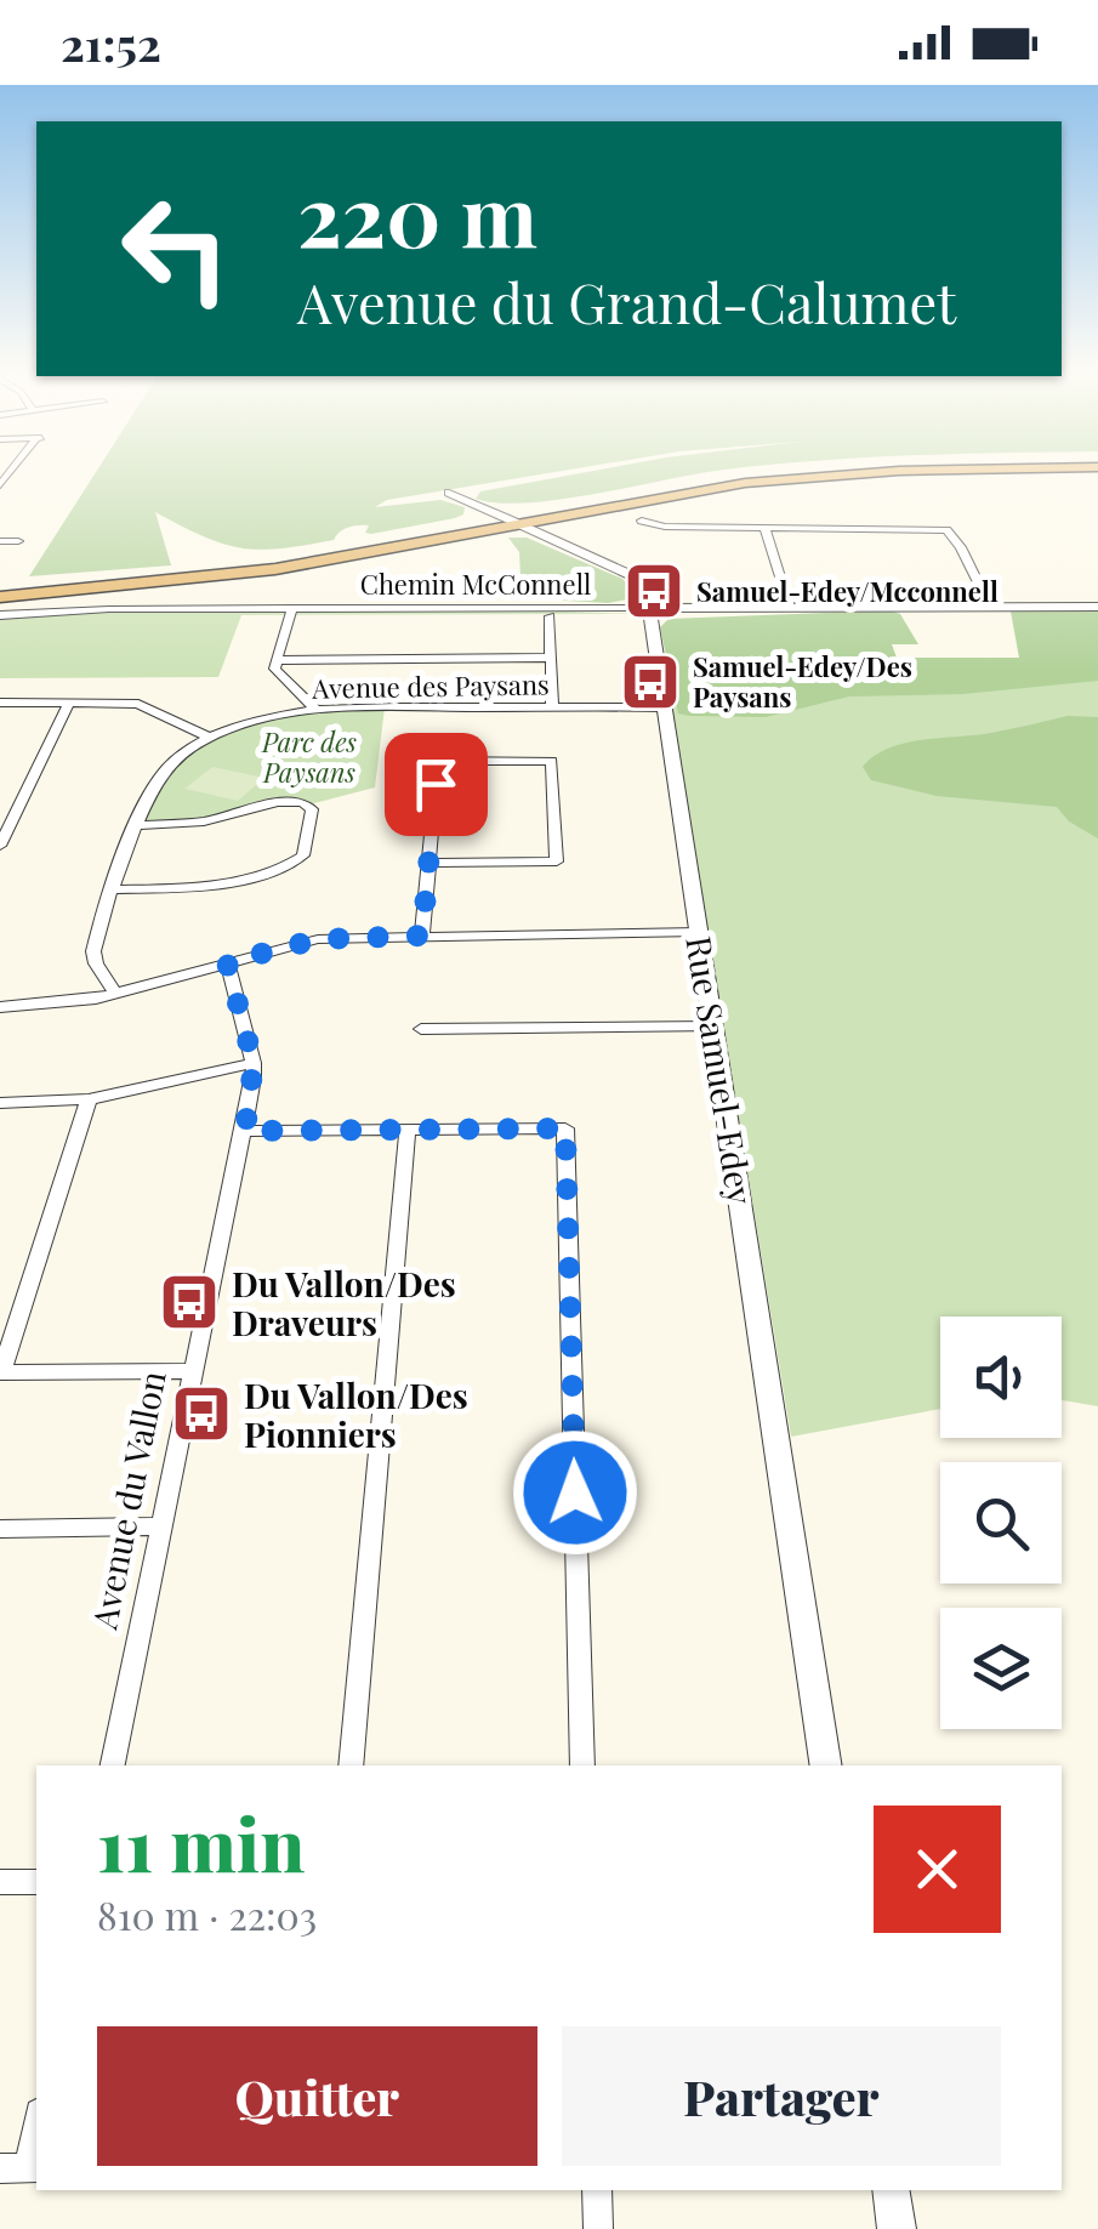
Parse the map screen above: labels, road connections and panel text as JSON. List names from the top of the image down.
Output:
{
  "streets": {
    "street": [
      "Chemin McConnell",
      "Avenue des Paysans",
      "Rue Samuel-Edey",
      "Avenue du Vallon"
    ]
  },
  "crossings": [
    ["Chemin McConnell", "Rue Samuel-Edey"],
    ["Avenue des Paysans", "Rue Samuel-Edey"]
  ],
  "parks": ["Parc des Paysans"],
  "places": {
    "bus stop": [
      "Samuel-Edey/Mcconnell",
      "Samuel-Edey/Des Paysans",
      "Du Vallon/Des Draveurs",
      "Du Vallon/Des Pionniers"
    ]
  },
  "page": {
    "status": "21:52",
    "turn": ["220 m", "Avenue du Grand-Calumet"],
    "heading": ["11 min", "810 m · 22:03"],
    "buttons": ["Quitter", "Partager"]
  }
}
